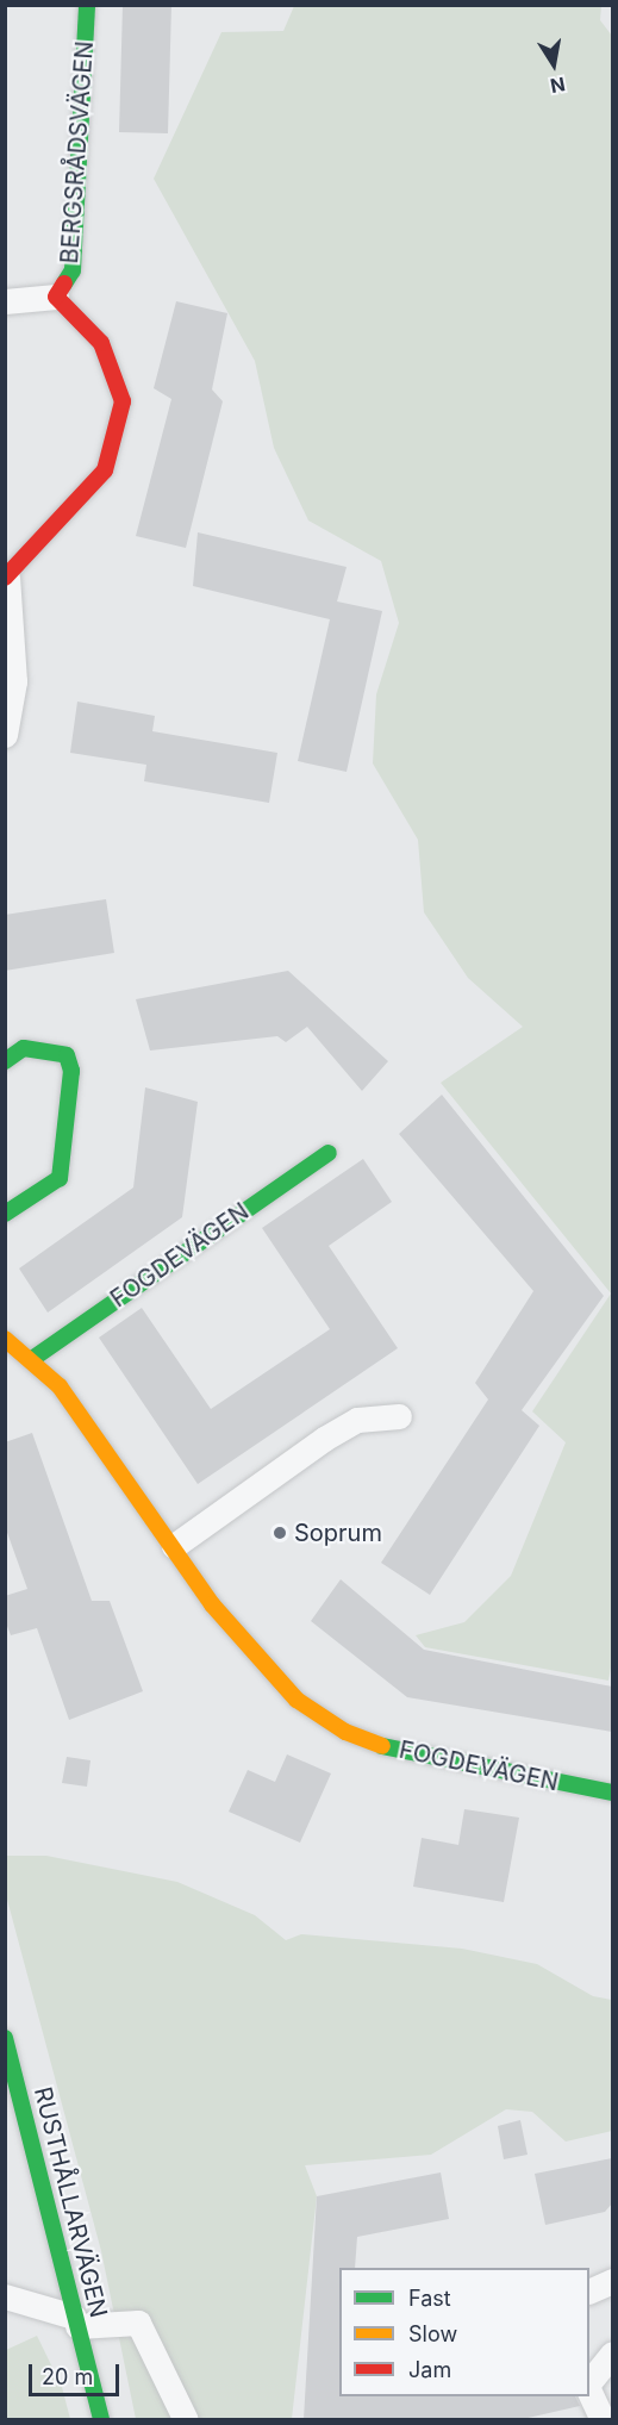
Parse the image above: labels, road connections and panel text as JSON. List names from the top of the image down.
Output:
{
  "streets": {
    "street": ["BERGSRÅDSVÄGEN", "FOGDEVÄGEN", "RUSTHÅLLARVÄGEN"]
  },
  "places": ["Soprum"],
  "legend": ["Fast", "Slow", "Jam"],
  "scale_bar": "20 m",
  "north": "bottom"
}
